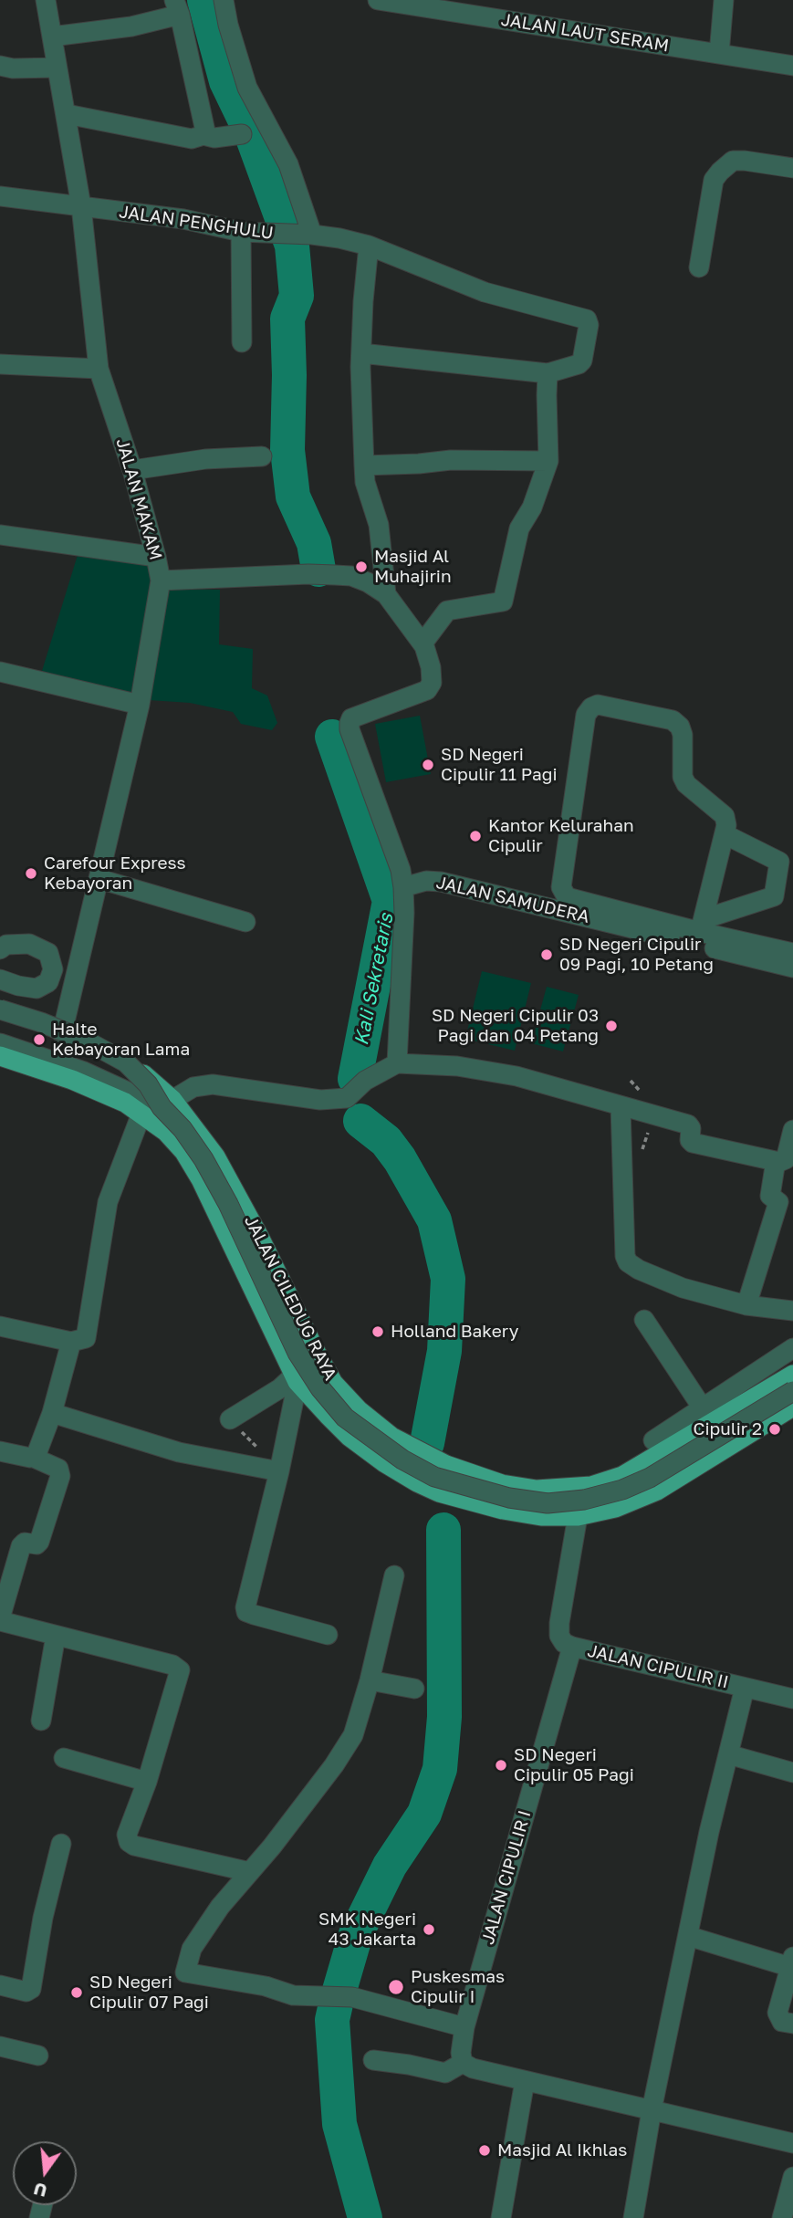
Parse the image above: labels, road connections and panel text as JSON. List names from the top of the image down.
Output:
{
  "streets": {
    "main road": ["JALAN CILEDUG RAYA"],
    "street": [
      "JALAN LAUT SERAM",
      "JALAN PENGHULU",
      "JALAN MAKAM",
      "JALAN SAMUDERA",
      "JALAN CIPULIR II",
      "JALAN CIPULIR I"
    ]
  },
  "crossings": [
    ["JALAN PENGHULU", "JALAN MAKAM"],
    ["JALAN MAKAM", "JALAN CILEDUG RAYA"],
    ["JALAN CIPULIR II", "JALAN CIPULIR I"]
  ],
  "water": ["Kali Sekretaris"],
  "places": [
    "Masjid Al Muhajirin",
    "SD Negeri Cipulir 11 Pagi",
    "Kantor Kelurahan Cipulir",
    "Carefour Express Kebayoran",
    "SD Negeri Cipulir 09 Pagi, 10 Petang",
    "SD Negeri Cipulir 03 Pagi dan 04 Petang",
    "Halte Kebayoran Lama",
    "Holland Bakery",
    "Cipulir 2",
    "SD Negeri Cipulir 05 Pagi",
    "SMK Negeri 43 Jakarta",
    "Puskesmas Cipulir I",
    "SD Negeri Cipulir 07 Pagi",
    "Masjid Al Ikhlas"
  ],
  "north": "bottom"
}
